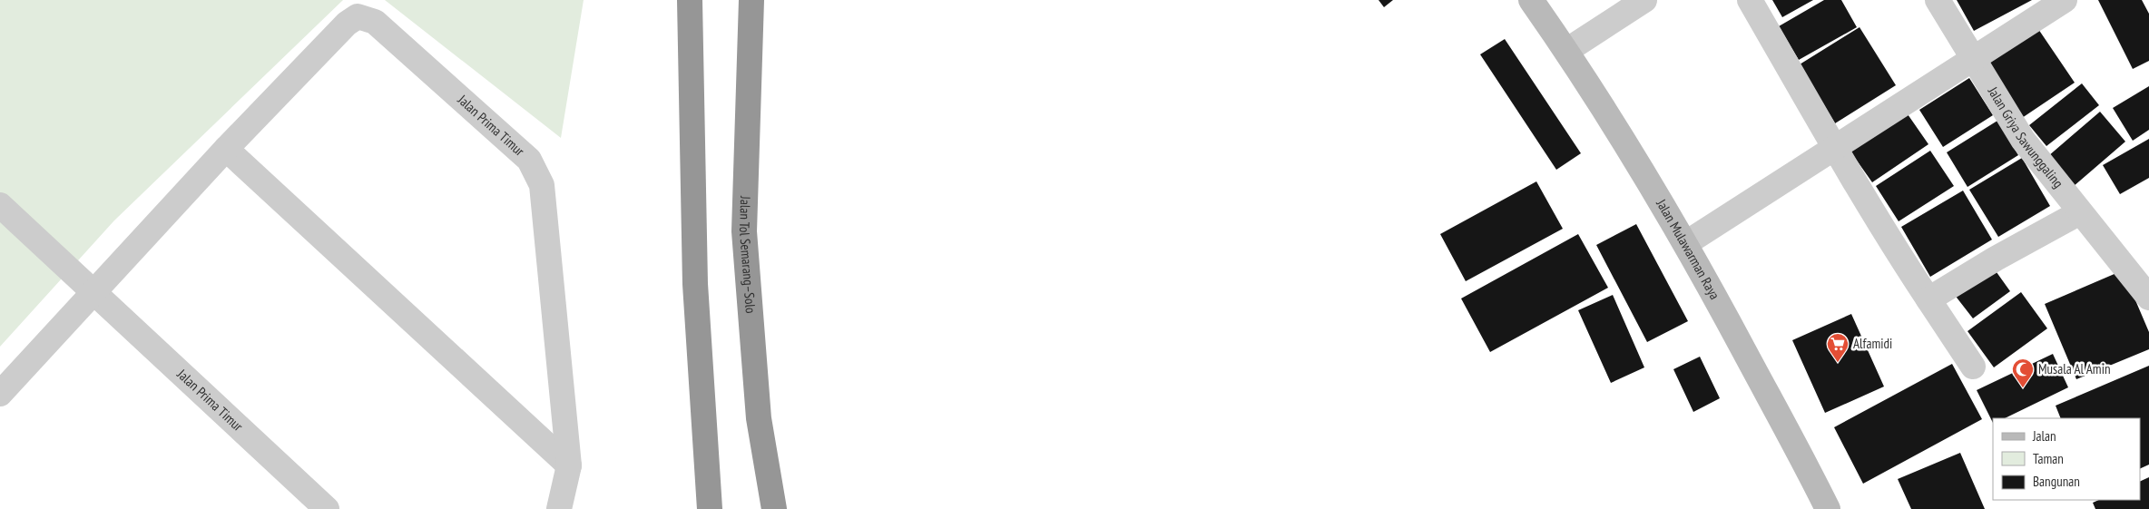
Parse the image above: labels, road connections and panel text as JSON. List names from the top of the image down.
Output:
{
  "streets": {
    "highway": ["Jalan Tol Semarang–Solo"],
    "main road": ["Jalan Mulawarman Raya"],
    "street": ["Jalan Prima Timur", "Jalan Griya Sawunggaling"]
  },
  "places": {
    "supermarket": ["Alfamidi"],
    "mosque": ["Musala Al Amin"]
  },
  "legend": ["Jalan", "Taman", "Bangunan"]
}
